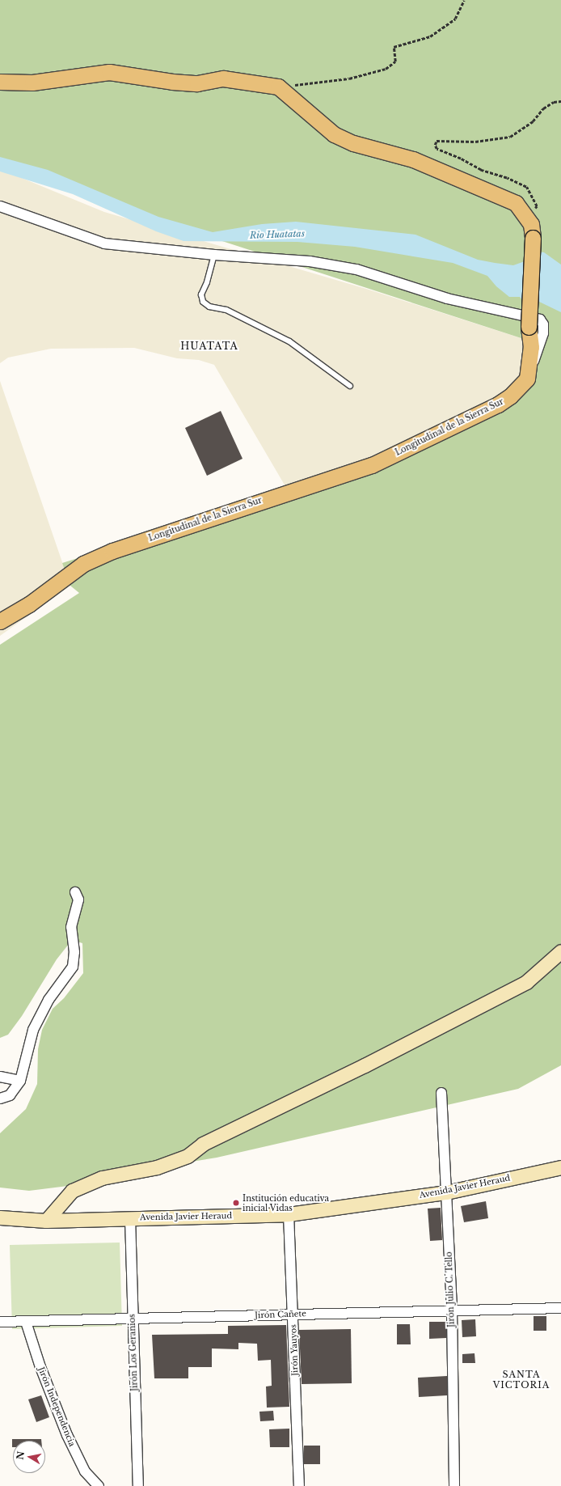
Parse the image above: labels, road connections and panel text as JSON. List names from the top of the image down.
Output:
{
  "streets": {
    "main road": ["Longitudinal de la Sierra Sur", "Avenida Javier Heraud"],
    "street": [
      "Jirón Julio C. Tello",
      "Jirón Cañete",
      "Jirón Yauyos",
      "Jirón Los Geranios",
      "Jirón Independencia"
    ]
  },
  "crossings": [
    ["Avenida Javier Heraud", "Jirón Julio C. Tello"],
    ["Avenida Javier Heraud", "Jirón Yauyos"],
    ["Avenida Javier Heraud", "Jirón Los Geranios"],
    ["Jirón Julio C. Tello", "Jirón Cañete"],
    ["Jirón Cañete", "Jirón Yauyos"],
    ["Jirón Cañete", "Jirón Los Geranios"],
    ["Jirón Cañete", "Jirón Independencia"]
  ],
  "districts": ["HUATATA", "SANTA VICTORIA"],
  "water": ["Rio Huatatas"],
  "places": ["Institución educativa inicial Vidas"],
  "north": "left"
}
